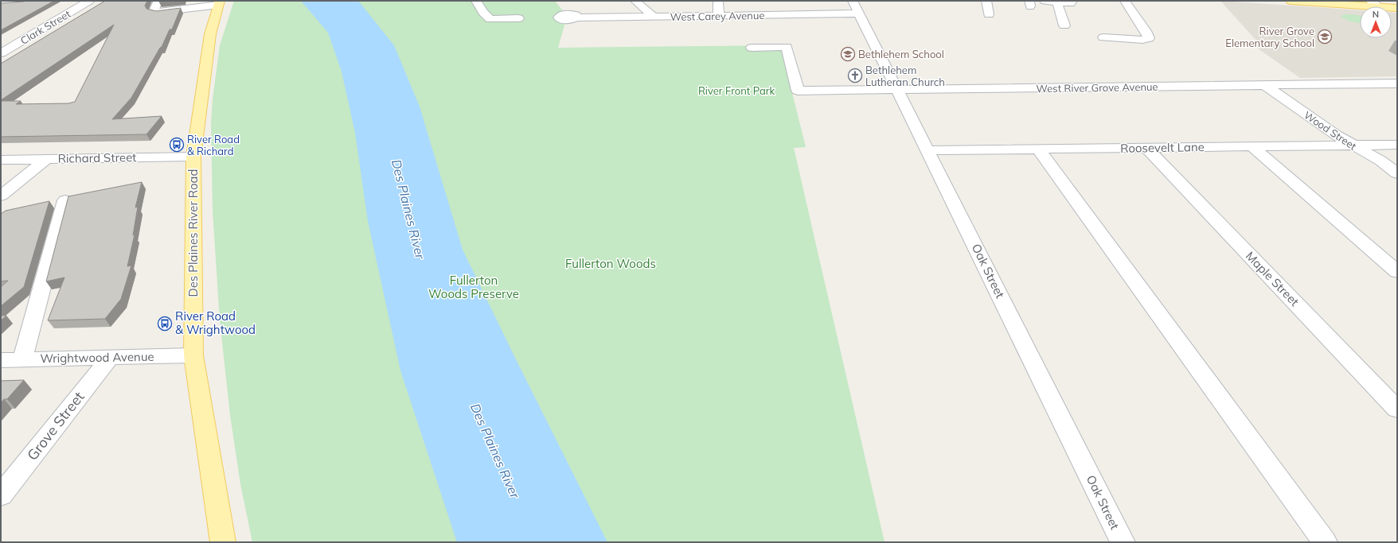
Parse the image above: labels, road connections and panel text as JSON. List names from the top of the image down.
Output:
{
  "streets": {
    "main road": ["Des Plaines River Road"],
    "street": [
      "West Carey Avenue",
      "Clark Street",
      "West River Grove Avenue",
      "Wood Street",
      "Roosevelt Lane",
      "Richard Street",
      "Oak Street",
      "Maple Street",
      "Wrightwood Avenue",
      "Grove Street"
    ]
  },
  "crossings": [
    ["West Carey Avenue", "Oak Street"],
    ["West River Grove Avenue", "Wood Street"],
    ["West River Grove Avenue", "Oak Street"],
    ["Wood Street", "Roosevelt Lane"],
    ["Roosevelt Lane", "Oak Street"],
    ["Roosevelt Lane", "Maple Street"],
    ["Richard Street", "Des Plaines River Road"],
    ["Des Plaines River Road", "Wrightwood Avenue"],
    ["Wrightwood Avenue", "Grove Street"]
  ],
  "water": ["Des Plaines River"],
  "parks": ["River Front Park", "Fullerton Woods", "Fullerton Woods Preserve"],
  "places": {
    "school or university": ["River Grove Elementary School", "Bethlehem School"],
    "church": ["Bethlehem Lutheran Church"],
    "bus stop": ["River Road & Richard", "River Road & Wrightwood"]
  },
  "north": "top"
}
